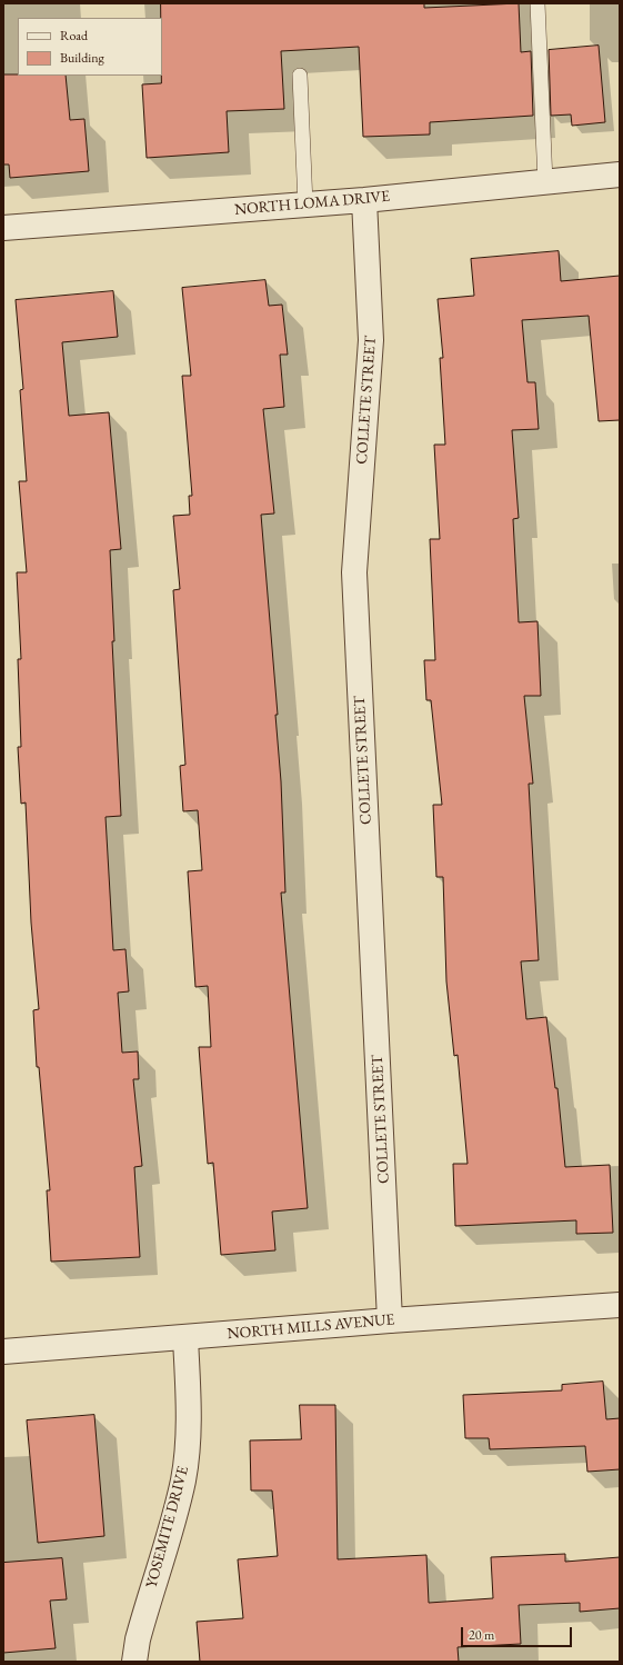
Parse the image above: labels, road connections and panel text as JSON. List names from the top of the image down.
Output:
{
  "streets": {
    "street": [
      "NORTH LOMA DRIVE",
      "COLLETE STREET",
      "NORTH MILLS AVENUE",
      "YOSEMITE DRIVE"
    ]
  },
  "crossings": [
    ["NORTH LOMA DRIVE", "COLLETE STREET"],
    ["COLLETE STREET", "NORTH MILLS AVENUE"],
    ["NORTH MILLS AVENUE", "YOSEMITE DRIVE"]
  ],
  "legend": ["Road", "Building"],
  "scale_bar": "20 m"
}
